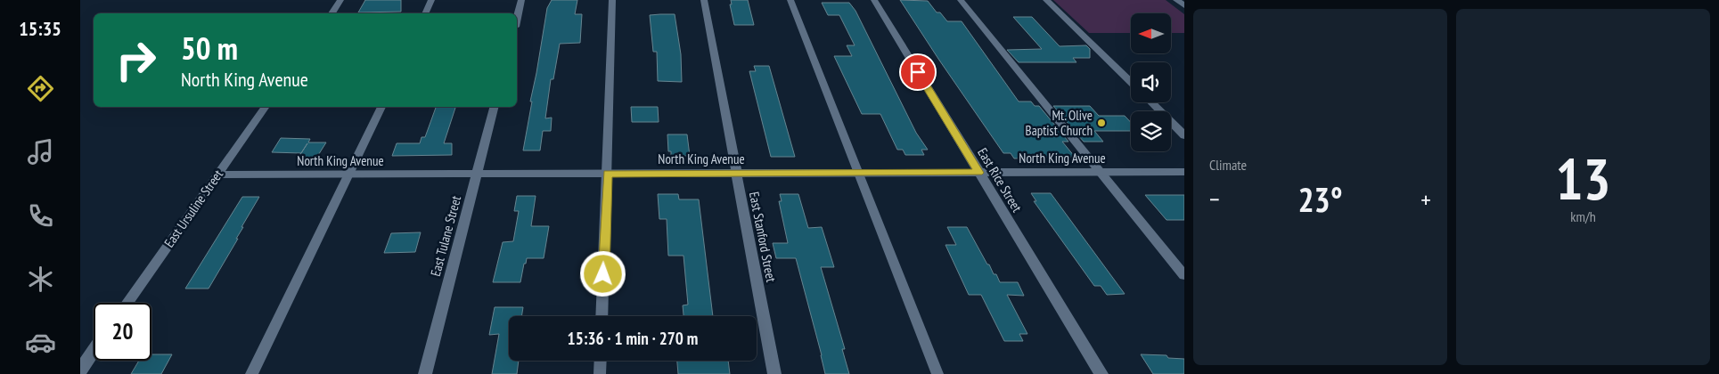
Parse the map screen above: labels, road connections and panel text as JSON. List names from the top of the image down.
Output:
{
  "streets": {
    "street": [
      "North King Avenue",
      "East Rice Street",
      "East Ursuline Street",
      "East Tulane Street",
      "East Stanford Street"
    ]
  },
  "crossings": [
    ["North King Avenue", "East Rice Street"],
    ["North King Avenue", "East Ursuline Street"],
    ["North King Avenue", "East Tulane Street"],
    ["North King Avenue", "East Stanford Street"]
  ],
  "places": ["Mt. Olive Baptist Church"],
  "north": "left",
  "page": {
    "tabs": "15:35",
    "tile": [
      "Climate",
      ["13", "km/h"]
    ],
    "turn": ["50 m", "North King Avenue"],
    "heat": ["−", "23°", "+"],
    "limit": "20",
    "trip": "15:36 · 1 min · 270 m"
  }
}
